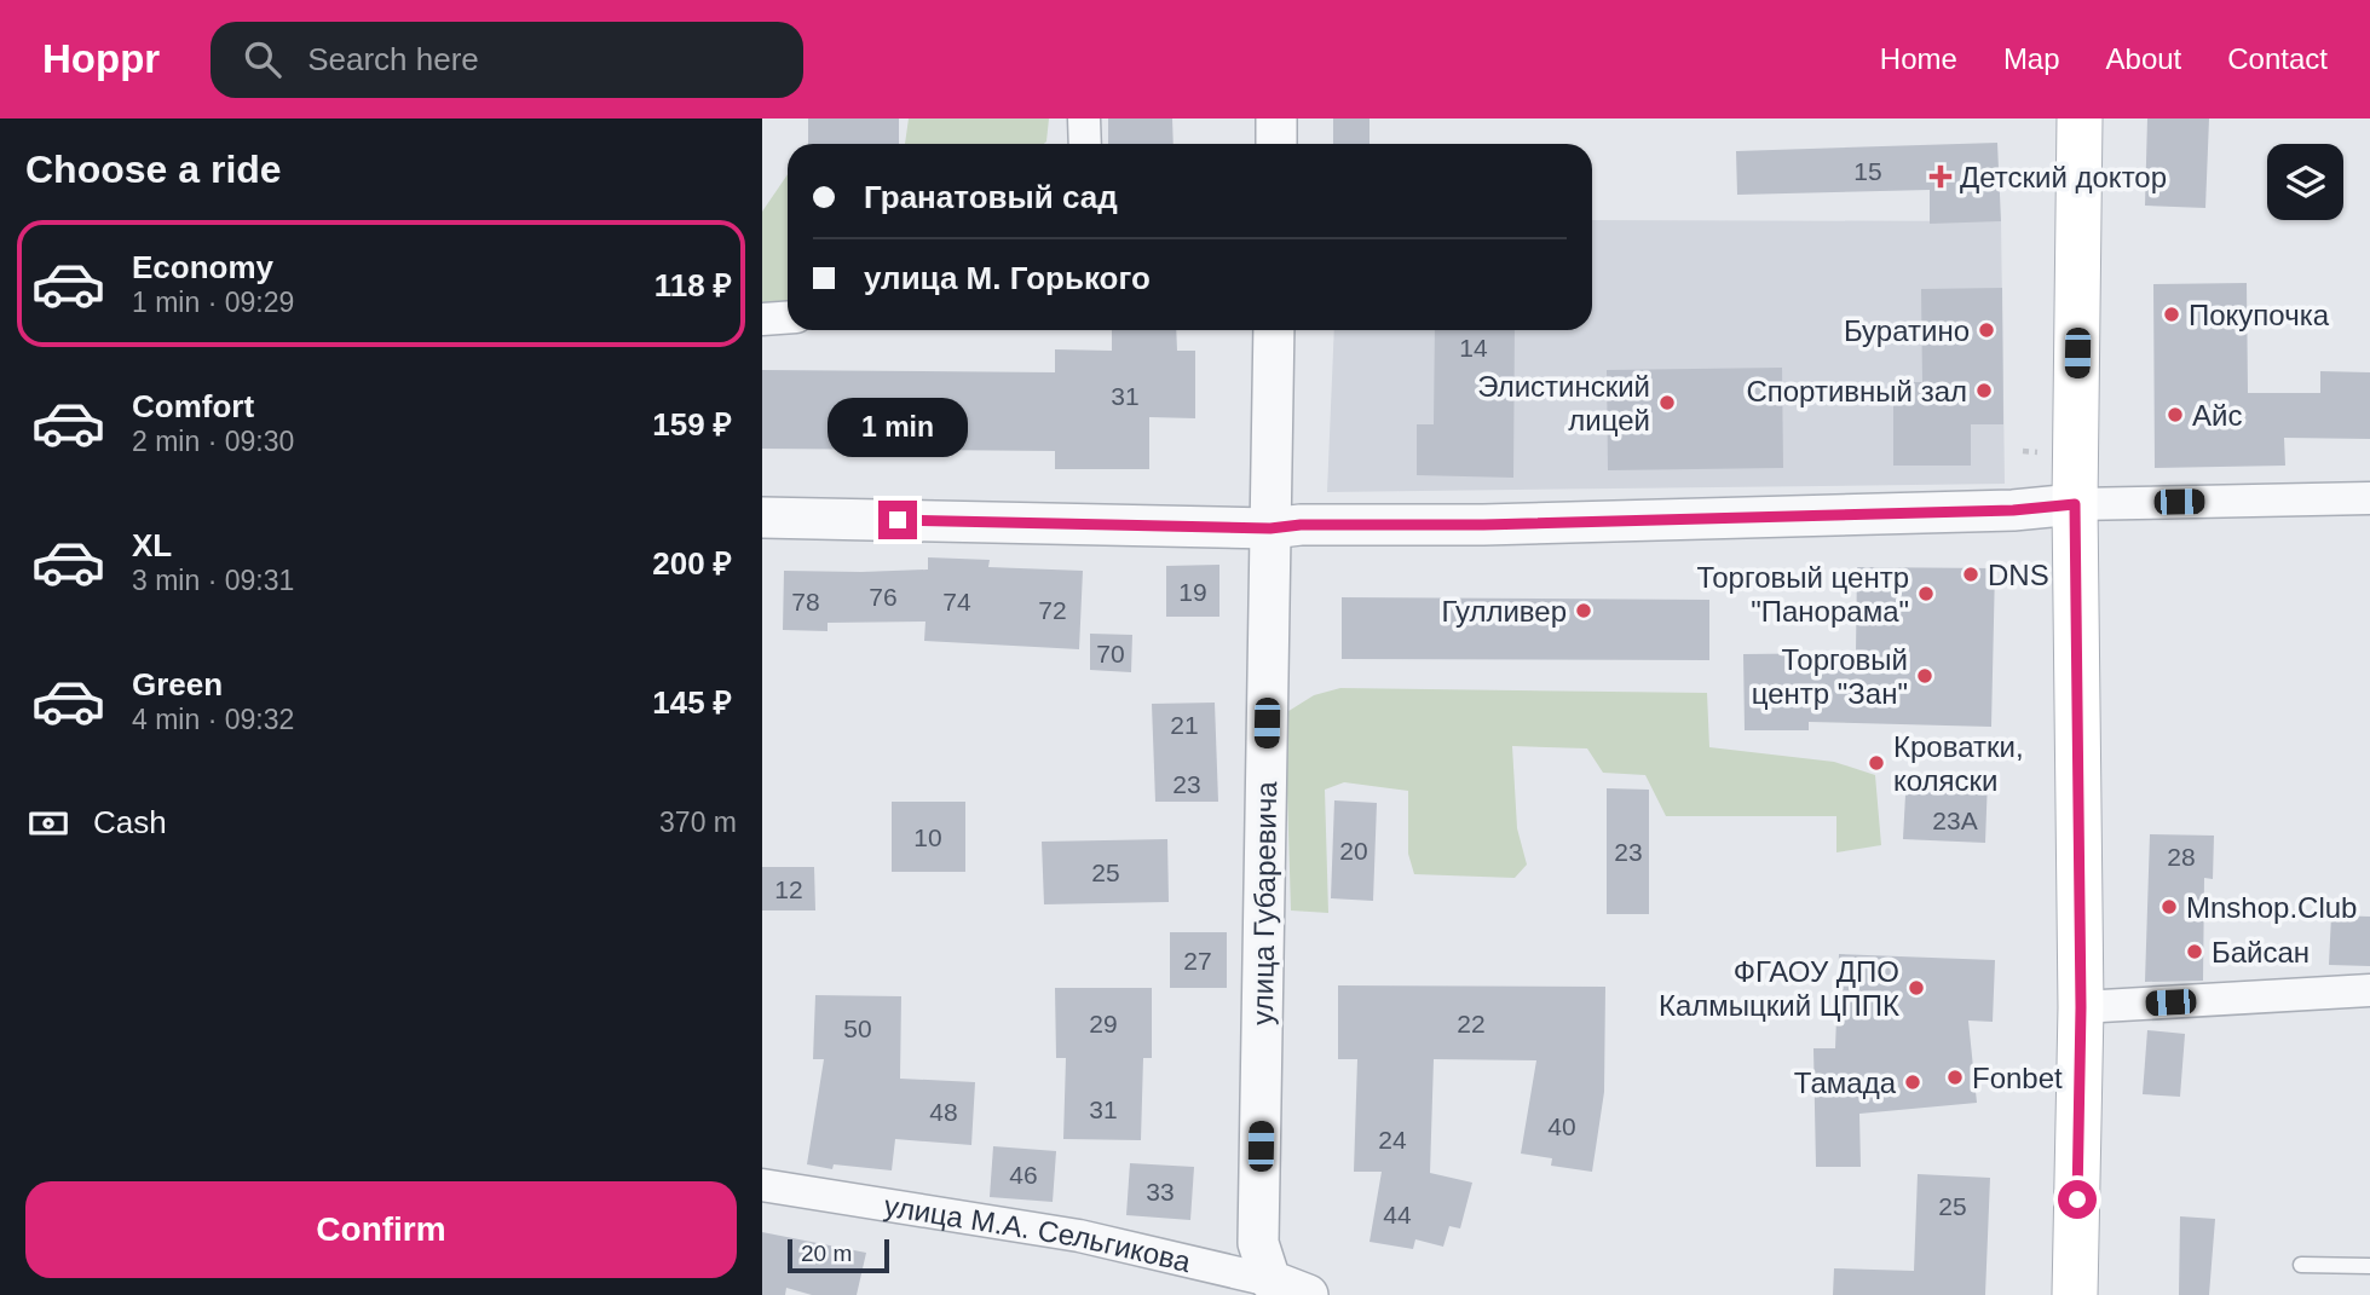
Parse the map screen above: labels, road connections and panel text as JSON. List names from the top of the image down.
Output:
{
  "streets": {
    "street": ["улица Губаревича", "улица М.А. Сельгикова"]
  },
  "crossings": [
    ["улица Губаревича", "улица М.А. Сельгикова"]
  ],
  "places": {
    "health": ["Детский доктор"],
    "other": [
      "Покупочка",
      "Буратино",
      "Спортивный зал",
      "Элистинский лицей",
      "Айс",
      "DNS",
      "Торговый центр \"Панорама\"",
      "Гулливер",
      "Торговый центр \"Зан\"",
      "Кроватки, коляски",
      "Mnshop.Club",
      "Байсан",
      "ФГАОУ ДПО Калмыцкий ЦППК",
      "Fonbet",
      "Тамада"
    ]
  },
  "house_numbers": [
    "15",
    "14",
    "31",
    "19",
    "76",
    "78",
    "74",
    "72",
    "70",
    "21",
    "23",
    "23А",
    "10",
    "20",
    "23",
    "28",
    "25",
    "12",
    "27",
    "29",
    "22",
    "50",
    "31",
    "48",
    "40",
    "24",
    "46",
    "33",
    "25",
    "44"
  ],
  "scale_bar": "20 m",
  "page": {
    "header": "Hoppr",
    "search": "Search here",
    "nav": [
      "Home",
      "Map",
      "About",
      "Contact"
    ],
    "heading": "Choose a ride",
    "banner": ["Гранатовый сад", "улица М. Горького"],
    "list": [
      {
        "name": "Economy",
        "note": "1 min · 09:29",
        "value": "118 ₽"
      },
      {
        "name": "Comfort",
        "note": "2 min · 09:30",
        "value": "159 ₽"
      },
      {
        "name": "XL",
        "note": "3 min · 09:31",
        "value": "200 ₽"
      },
      {
        "name": "Green",
        "note": "4 min · 09:32",
        "value": "145 ₽"
      }
    ],
    "bubble": "1 min",
    "pay": ["Cash", "370 m"],
    "buttons": "Confirm",
    "scale": "20 m"
  }
}
